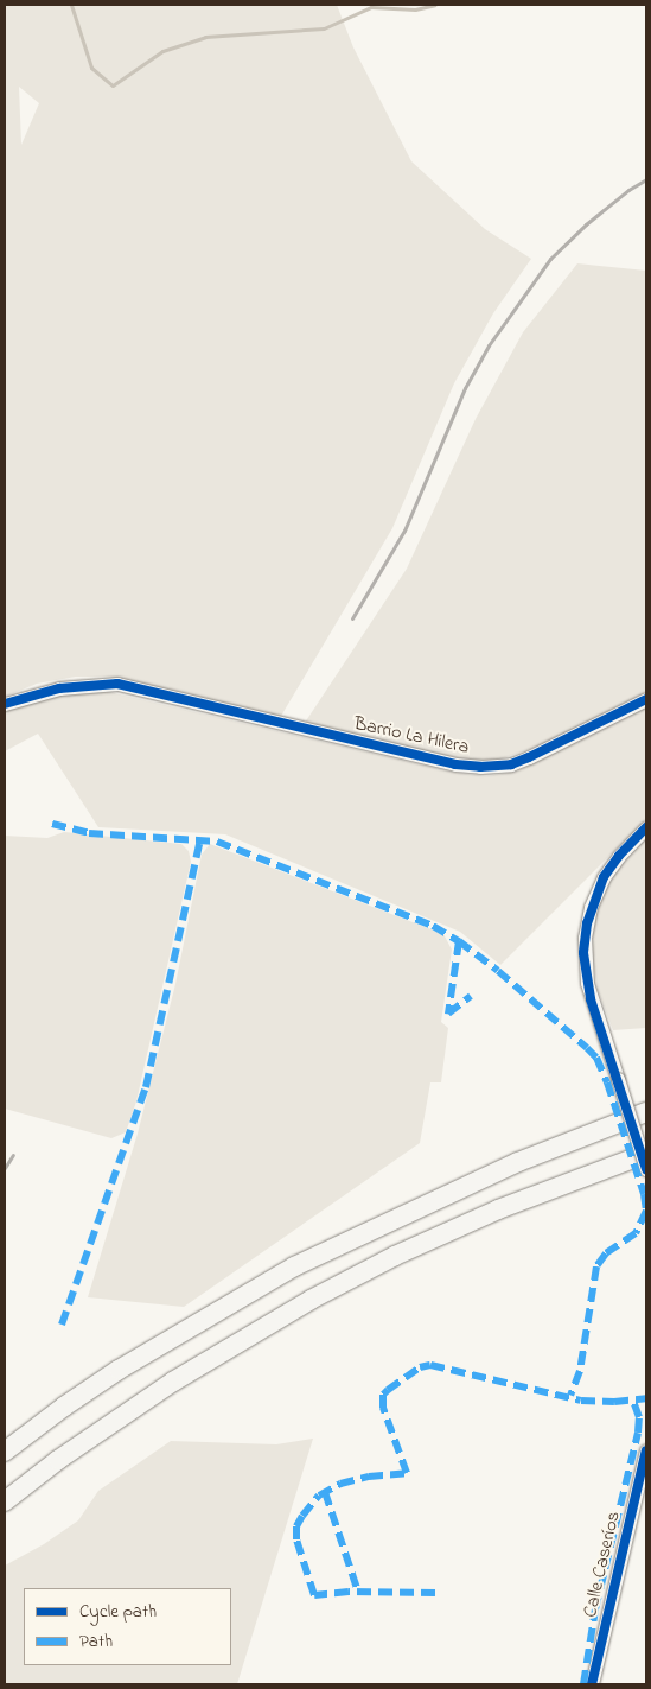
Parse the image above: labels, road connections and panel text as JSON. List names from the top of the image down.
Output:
{
  "streets": {
    "street": ["Barrio La Hilera", "Calle Caseríos"]
  },
  "legend": ["Cycle path", "Path"]
}
